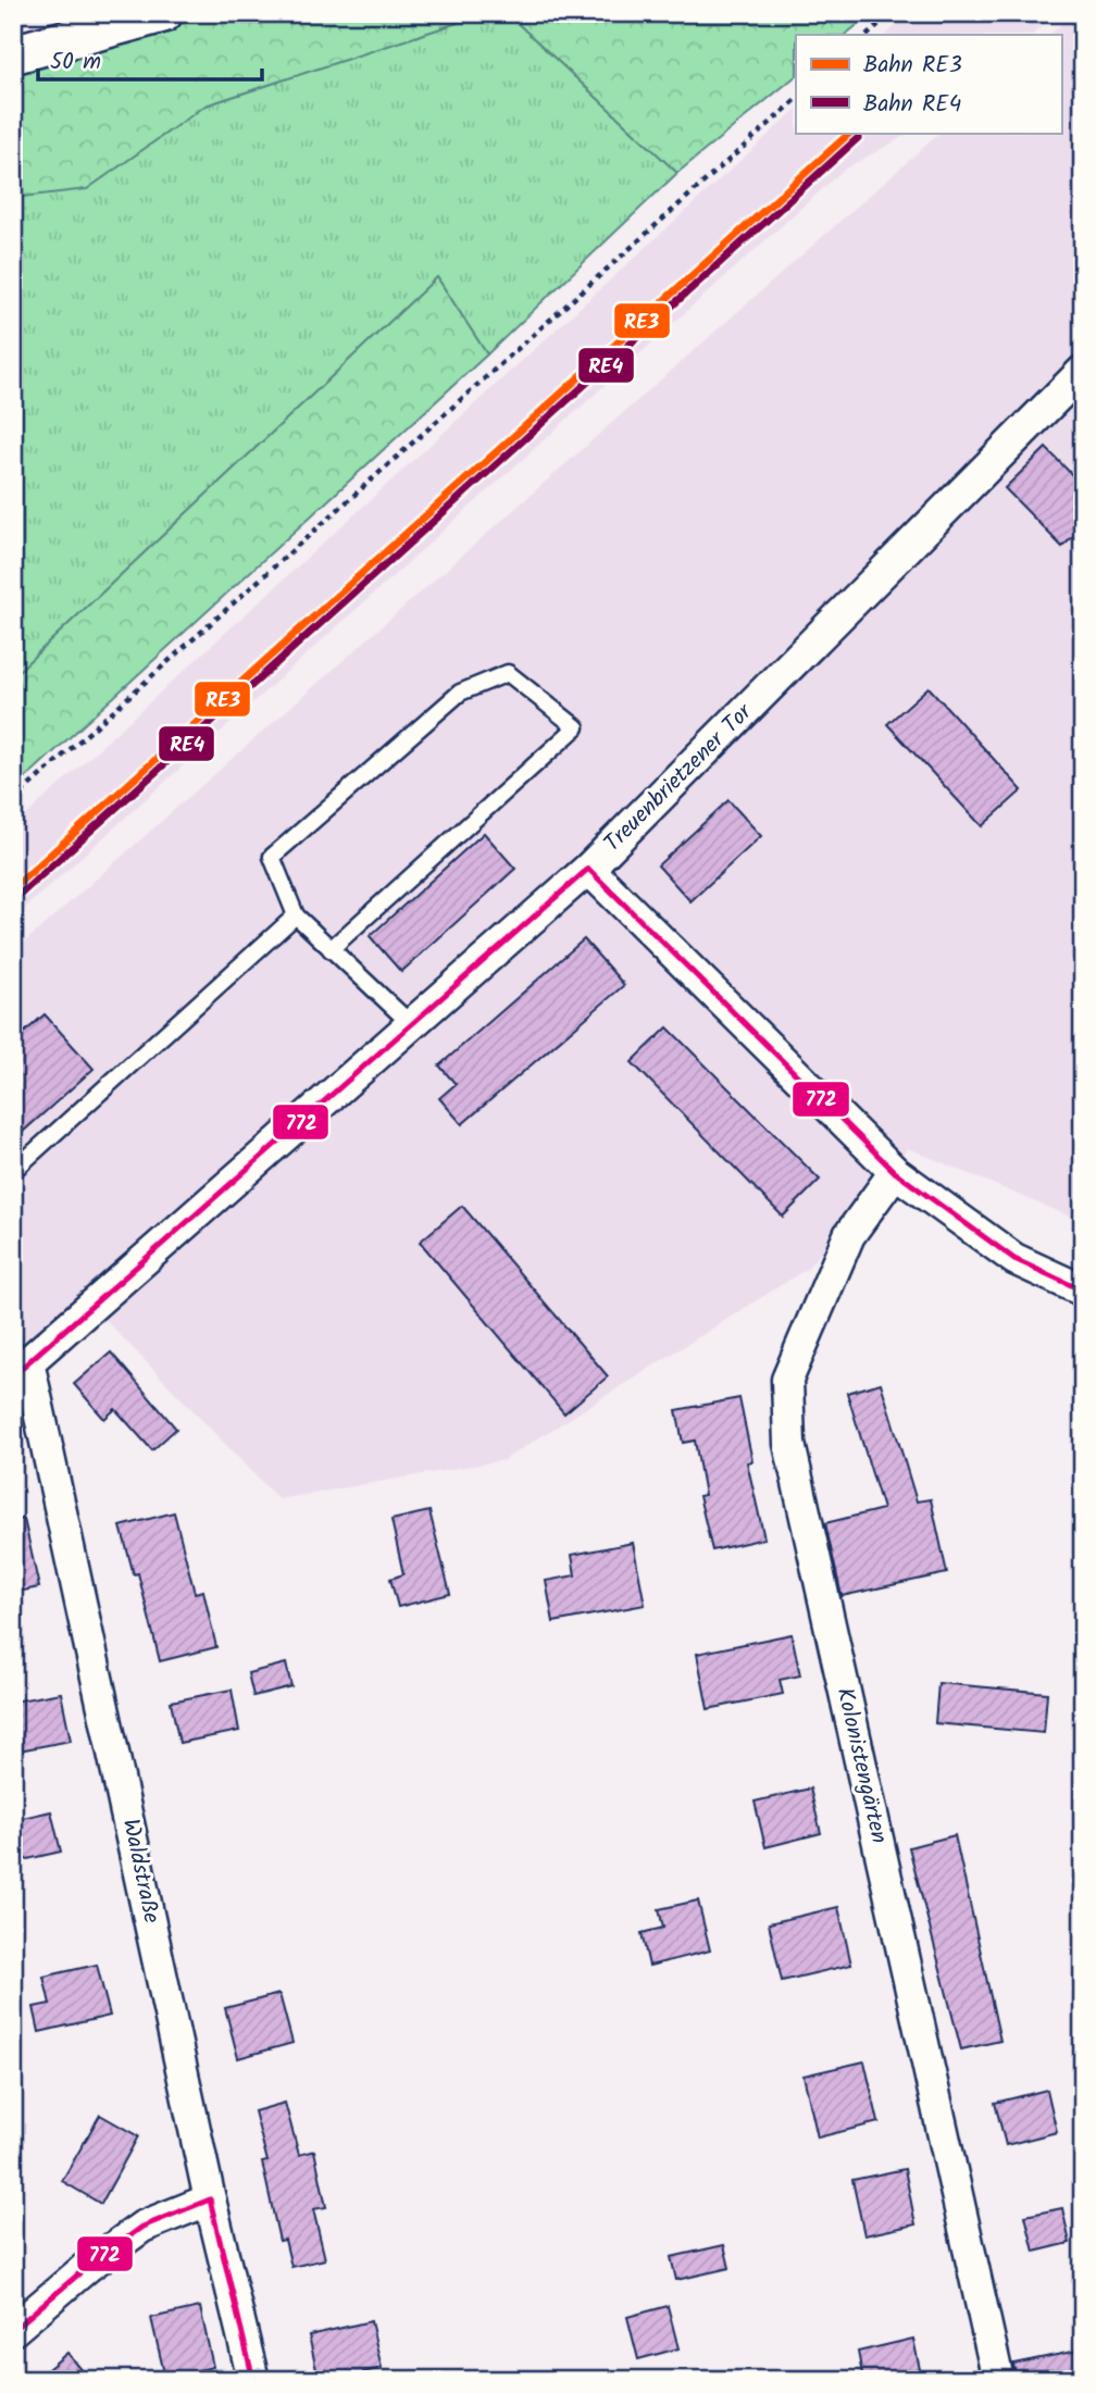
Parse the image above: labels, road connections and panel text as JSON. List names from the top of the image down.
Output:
{
  "streets": {
    "street": ["Treuenbrietzener Tor", "Kolonistengärten", "Waldstraße"]
  },
  "crossings": [
    ["Treuenbrietzener Tor", "Waldstraße"]
  ],
  "lines": ["rail line RE3", "rail line RE4", "transit line 772"],
  "legend": ["Bahn RE3", "Bahn RE4"],
  "scale_bar": "50 m"
}
